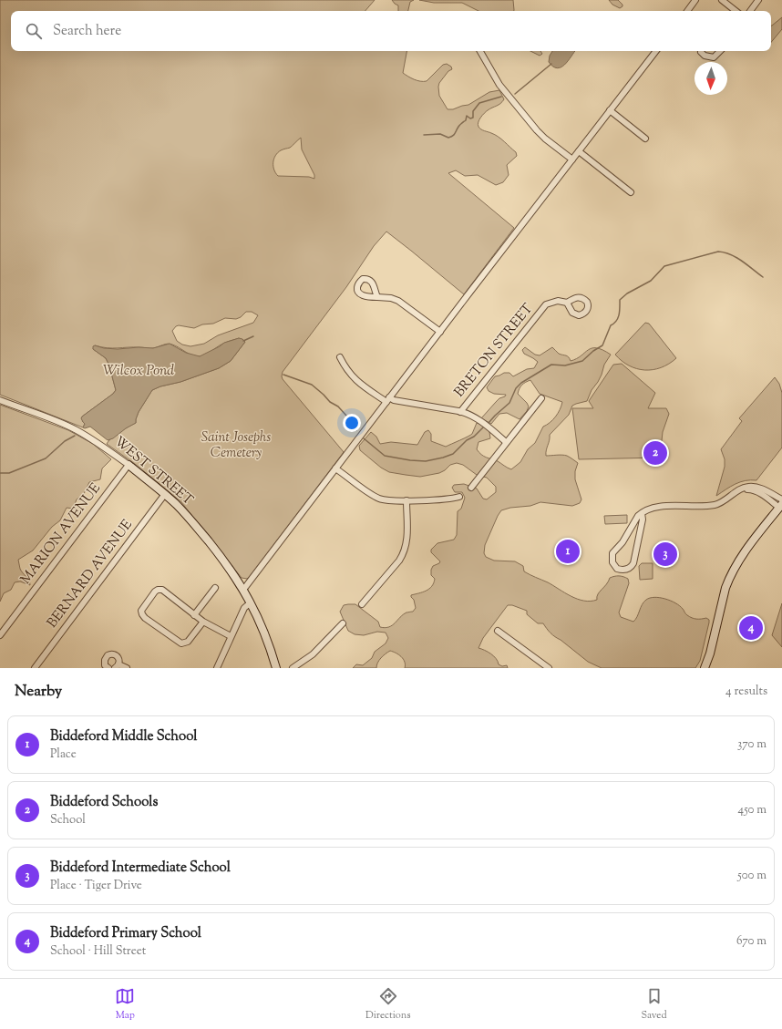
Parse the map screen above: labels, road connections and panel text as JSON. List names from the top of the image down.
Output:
{
  "streets": {
    "street": [
      "BRETON STREET",
      "WEST STREET",
      "MARION AVENUE",
      "BERNARD AVENUE"
    ]
  },
  "crossings": [
    ["WEST STREET", "MARION AVENUE"],
    ["WEST STREET", "BERNARD AVENUE"]
  ],
  "water": ["Wilcox Pond"],
  "parks": ["Saint Josephs Cemetery"],
  "north": "bottom",
  "page": {
    "search": "Search here",
    "pins": [
      "2",
      "1",
      "3",
      "4"
    ],
    "heading": ["Nearby", "4 results"],
    "list": [
      {
        "mark": "1",
        "name": "Biddeford Middle School",
        "note": "Place",
        "value": "370 m"
      },
      {
        "mark": "2",
        "name": "Biddeford Schools",
        "note": "School",
        "value": "450 m"
      },
      {
        "mark": "3",
        "name": "Biddeford Intermediate School",
        "note": "Place · Tiger Drive",
        "value": "500 m"
      },
      {
        "mark": "4",
        "name": "Biddeford Primary School",
        "note": "School · Hill Street",
        "value": "670 m"
      }
    ],
    "nav": ["Map", "Directions", "Saved"]
  }
}
